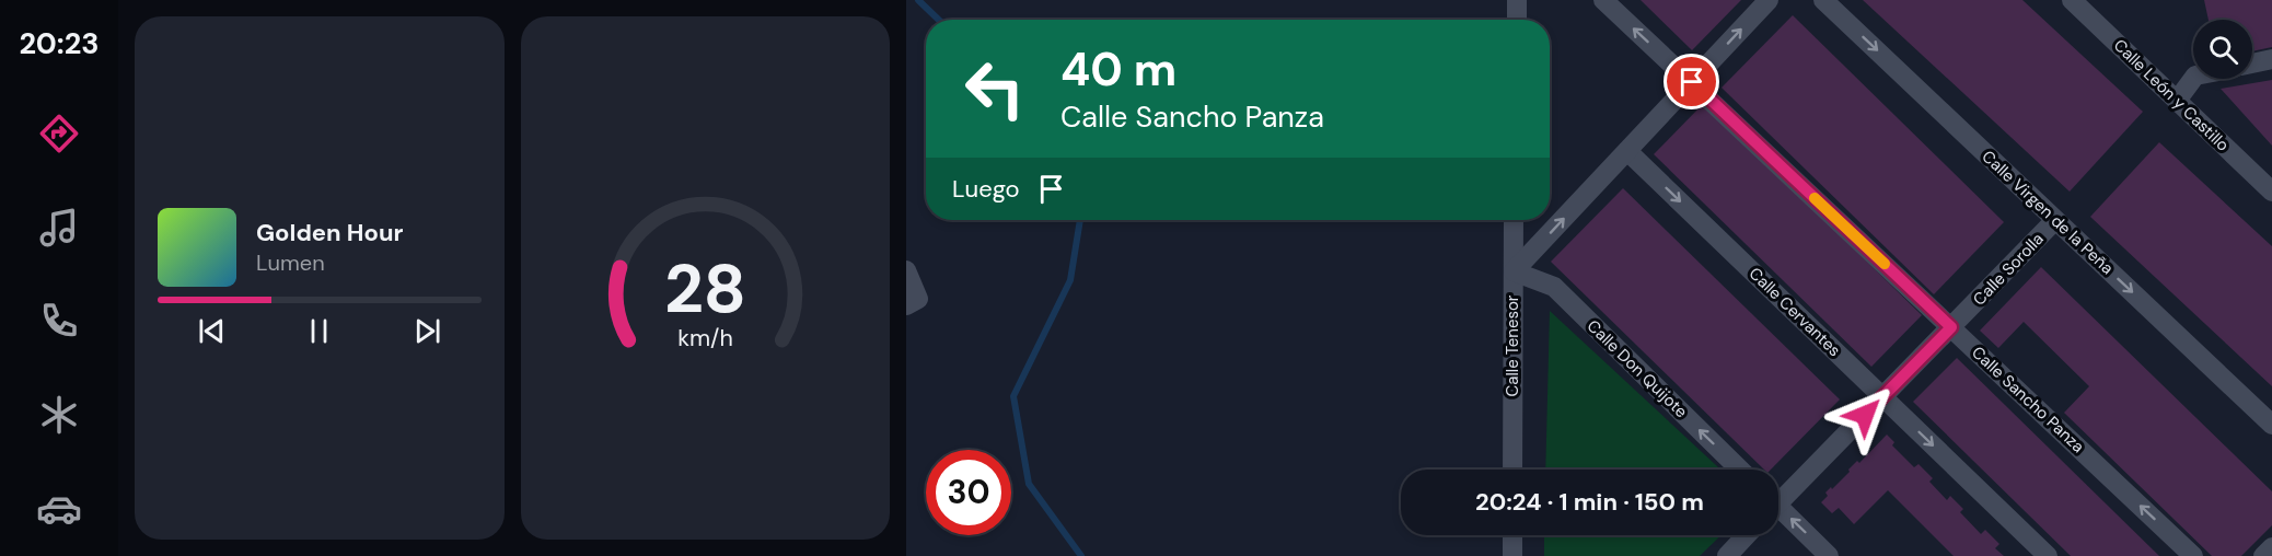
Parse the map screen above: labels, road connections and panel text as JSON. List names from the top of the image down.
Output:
{
  "streets": {
    "street": [
      "Calle León y Castillo",
      "Calle Virgen de la Peña",
      "Calle Sorolla",
      "Calle Cervantes",
      "Calle Tenesor",
      "Calle Don Quijote",
      "Calle Sancho Panza"
    ]
  },
  "crossings": [
    ["Calle Virgen de la Peña", "Calle Sorolla"],
    ["Calle Sorolla", "Calle Cervantes"],
    ["Calle Sorolla", "Calle Sancho Panza"],
    ["Calle Tenesor", "Calle Don Quijote"]
  ],
  "one_way": [
    "Calle Virgen de la Peña",
    "Calle Cervantes",
    "Calle Don Quijote",
    "Calle Sancho Panza"
  ],
  "page": {
    "tabs": "20:23",
    "turn": ["40 m", "Calle Sancho Panza"],
    "then": "Luego",
    "song": ["Golden Hour", "Lumen"],
    "limit": "30",
    "trip": "20:24 · 1 min · 150 m",
    "gauge": ["28", "km/h"]
  }
}
